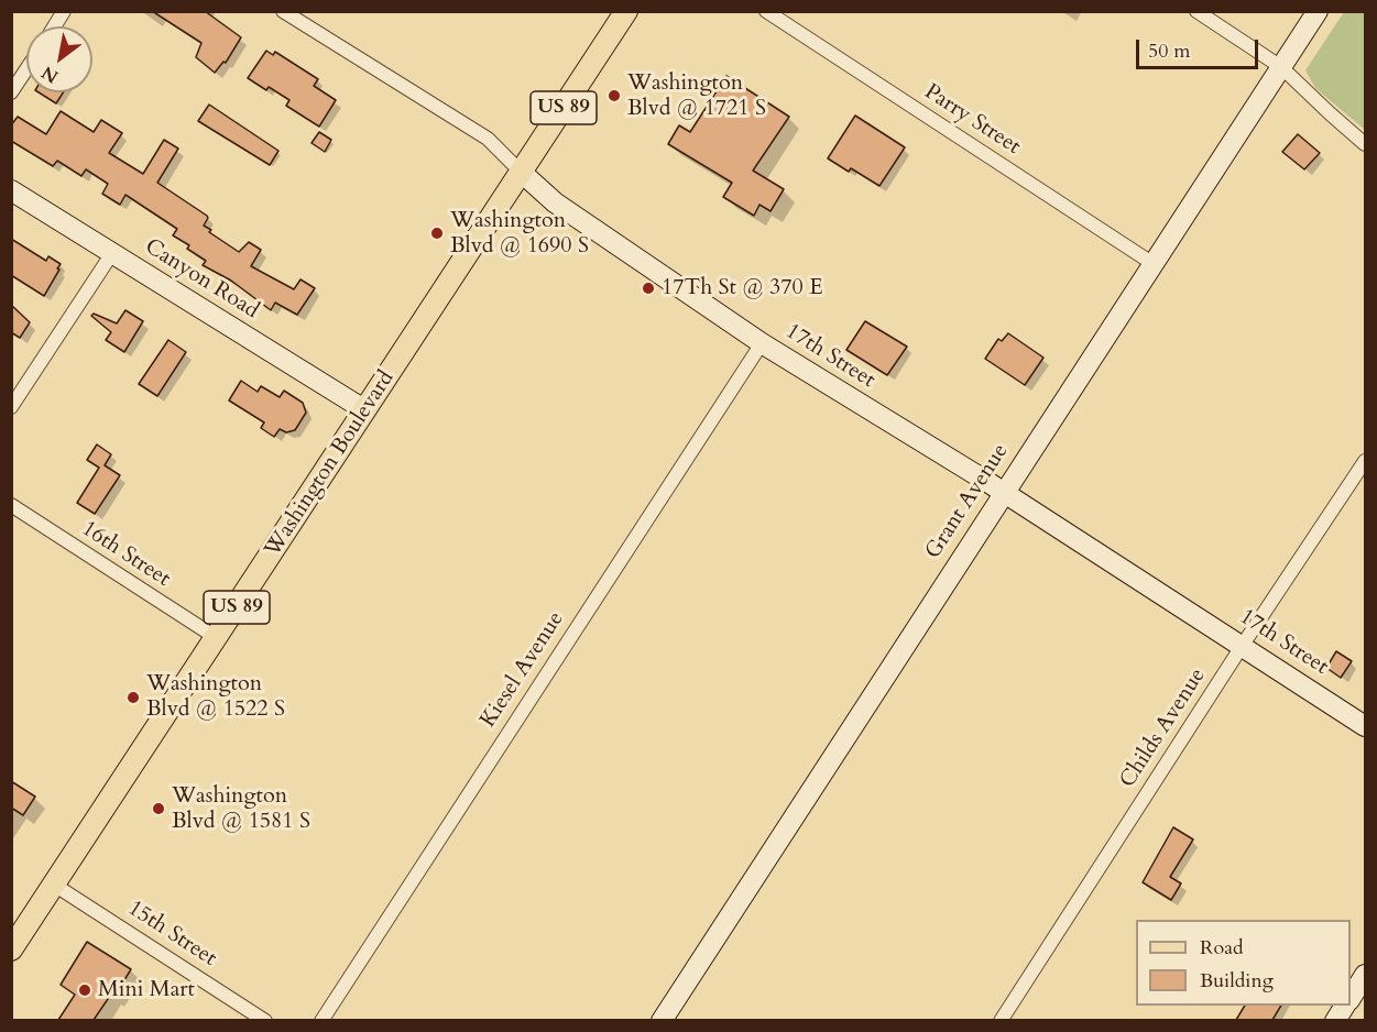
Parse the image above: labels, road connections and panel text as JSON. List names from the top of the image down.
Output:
{
  "streets": {
    "main road": ["US 89", "Washington Boulevard"],
    "street": [
      "Parry Street",
      "Canyon Road",
      "17th Street",
      "Grant Avenue",
      "16th Street",
      "Kiesel Avenue",
      "Childs Avenue",
      "15th Street"
    ]
  },
  "crossings": [
    ["Parry Street", "Grant Avenue"],
    ["Canyon Road", "Washington Boulevard"],
    ["17th Street", "Washington Boulevard"],
    ["17th Street", "Grant Avenue"],
    ["17th Street", "Kiesel Avenue"],
    ["17th Street", "Childs Avenue"],
    ["Washington Boulevard", "16th Street"],
    ["Washington Boulevard", "15th Street"]
  ],
  "places": [
    "Washington Blvd @ 1721 S",
    "Washington Blvd @ 1690 S",
    "17Th St @ 370 E",
    "Washington Blvd @ 1522 S",
    "Washington Blvd @ 1581 S",
    "Mini Mart"
  ],
  "legend": ["Road", "Building"],
  "scale_bar": "50 m",
  "north": "bottom left"
}
